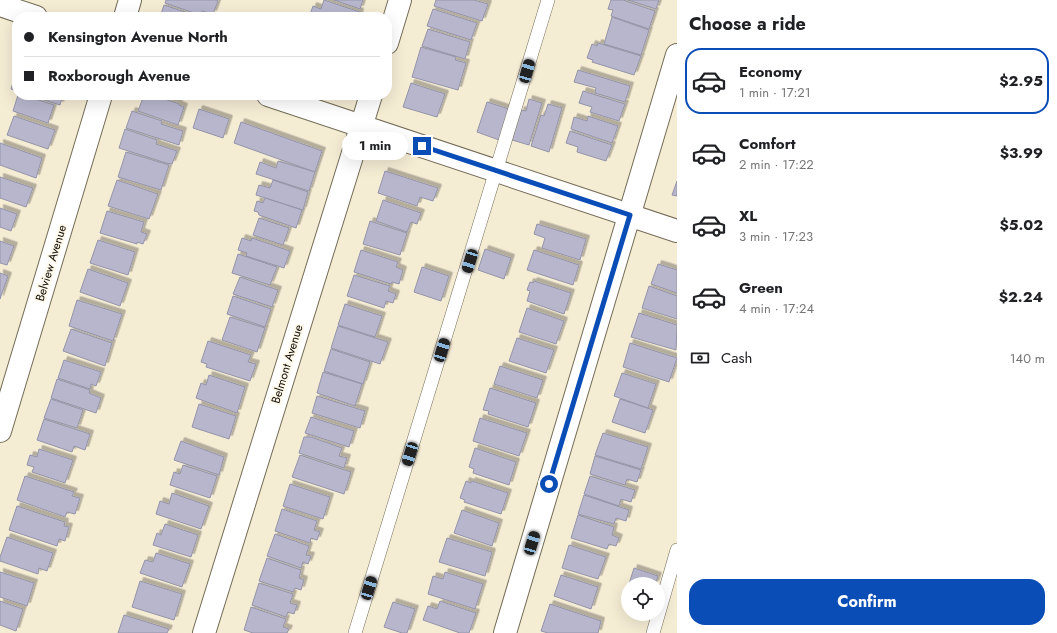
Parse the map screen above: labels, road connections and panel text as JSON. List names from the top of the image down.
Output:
{
  "streets": {
    "street": ["Belview Avenue", "Belmont Avenue"]
  },
  "page": {
    "heading": "Choose a ride",
    "banner": ["Kensington Avenue North", "Roxborough Avenue"],
    "list": [
      {
        "name": "Economy",
        "note": "1 min · 17:21",
        "value": "$2.95"
      },
      {
        "name": "Comfort",
        "note": "2 min · 17:22",
        "value": "$3.99"
      },
      {
        "name": "XL",
        "note": "3 min · 17:23",
        "value": "$5.02"
      },
      {
        "name": "Green",
        "note": "4 min · 17:24",
        "value": "$2.24"
      }
    ],
    "bubble": "1 min",
    "pay": ["Cash", "140 m"],
    "buttons": "Confirm"
  }
}
